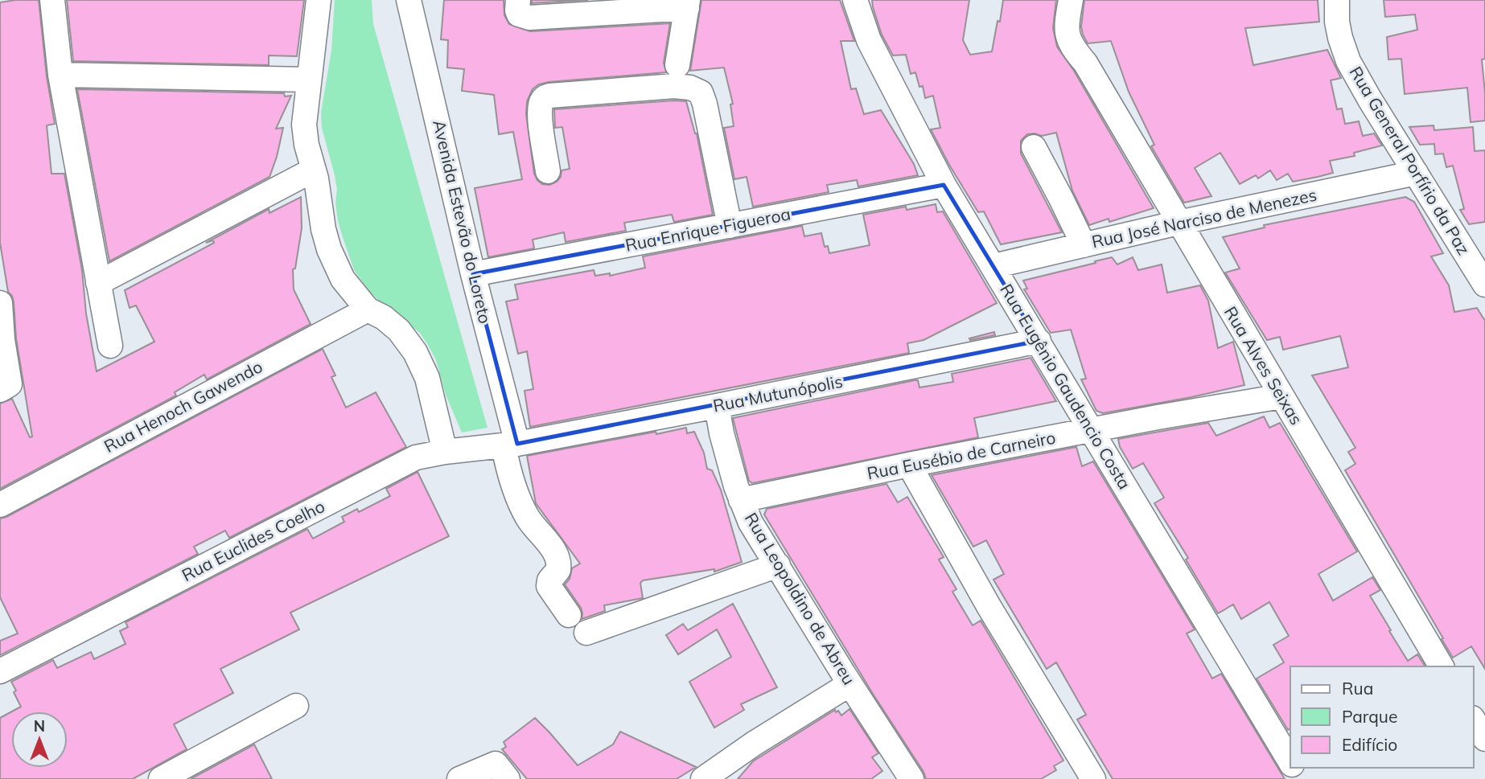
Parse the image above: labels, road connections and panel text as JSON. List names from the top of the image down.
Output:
{
  "streets": {
    "street": [
      "Rua General Porfírio da Paz",
      "Rua José Narciso de Menezes",
      "Avenida Estevão do Loreto",
      "Rua Enrique Figueroa",
      "Rua Alves Seixas",
      "Rua Eugênio Gaudencio Costa",
      "Rua Mutunópolis",
      "Rua Henoch Gawendo",
      "Rua Eusébio de Carneiro",
      "Rua Euclides Coelho",
      "Rua Leopoldino de Abreu"
    ]
  },
  "crossings": [
    ["Rua General Porfírio da Paz", "Rua José Narciso de Menezes"],
    ["Rua José Narciso de Menezes", "Rua Alves Seixas"],
    ["Rua José Narciso de Menezes", "Rua Eugênio Gaudencio Costa"],
    ["Avenida Estevão do Loreto", "Rua Enrique Figueroa"],
    ["Avenida Estevão do Loreto", "Rua Mutunópolis"],
    ["Avenida Estevão do Loreto", "Rua Euclides Coelho"],
    ["Rua Enrique Figueroa", "Rua Eugênio Gaudencio Costa"],
    ["Rua Alves Seixas", "Rua Eusébio de Carneiro"],
    ["Rua Eugênio Gaudencio Costa", "Rua Mutunópolis"],
    ["Rua Eugênio Gaudencio Costa", "Rua Eusébio de Carneiro"],
    ["Rua Mutunópolis", "Rua Euclides Coelho"],
    ["Rua Mutunópolis", "Rua Leopoldino de Abreu"],
    ["Rua Eusébio de Carneiro", "Rua Leopoldino de Abreu"]
  ],
  "legend": ["Rua", "Parque", "Edifício"],
  "north": "top"
}
